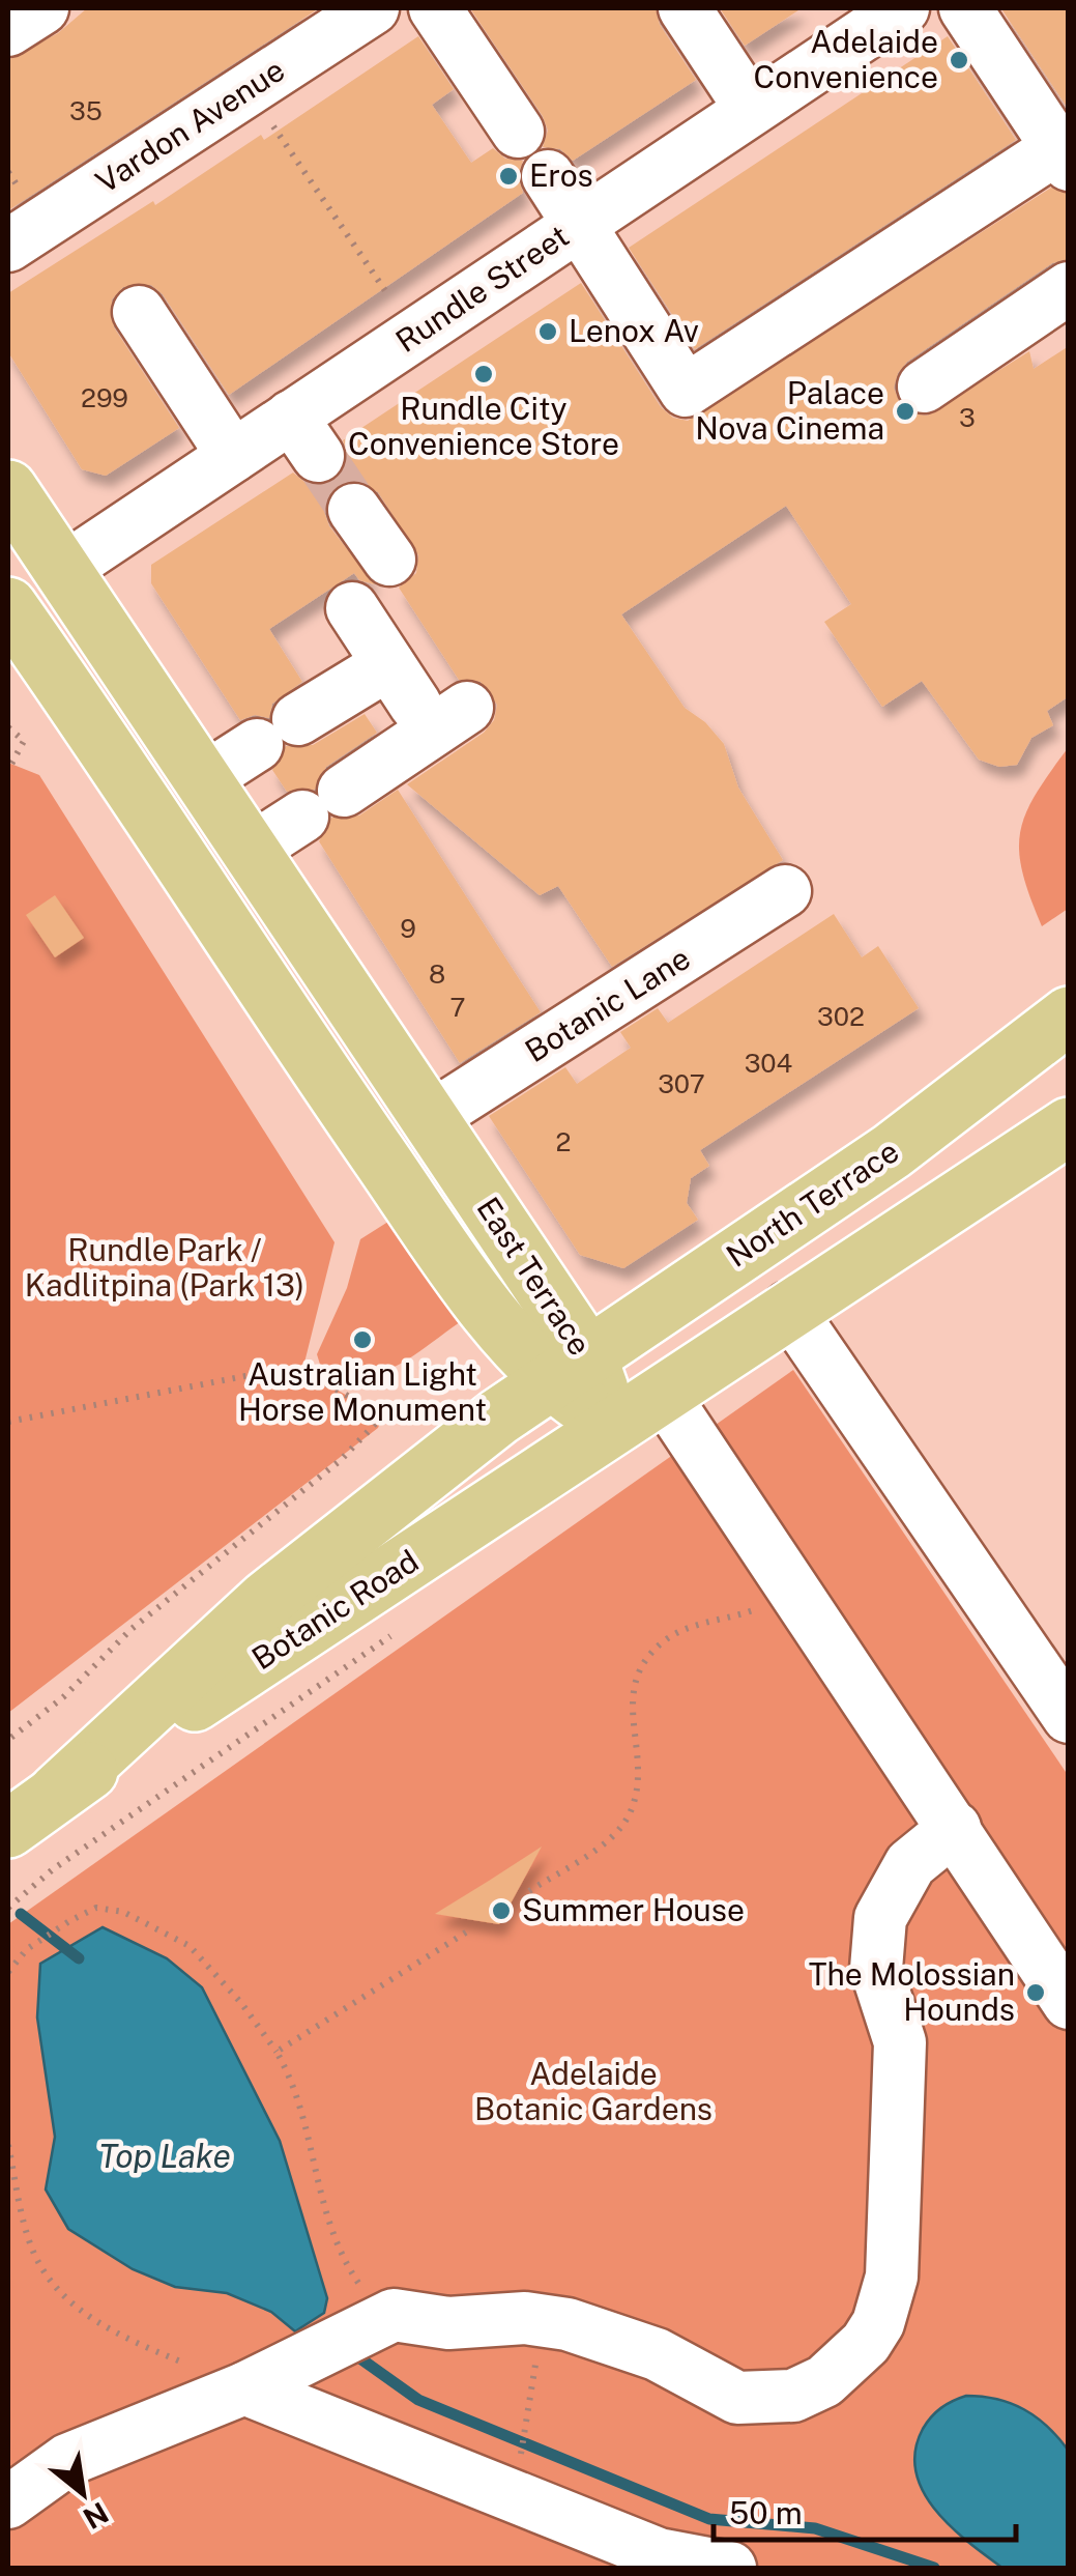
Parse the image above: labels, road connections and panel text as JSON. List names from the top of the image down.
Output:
{
  "streets": {
    "main road": ["North Terrace", "East Terrace", "Botanic Road"],
    "street": ["Vardon Avenue", "Rundle Street", "Botanic Lane"]
  },
  "crossings": [
    ["Rundle Street", "East Terrace"],
    ["Botanic Lane", "East Terrace"],
    ["North Terrace", "East Terrace"],
    ["North Terrace", "Botanic Road"],
    ["East Terrace", "Botanic Road"]
  ],
  "water": ["Top Lake"],
  "parks": ["Rundle Park / Kadlitpina (Park 13)", "Adelaide Botanic Gardens"],
  "places": [
    "Adelaide Convenience",
    "Eros",
    "Lenox Av",
    "Rundle City Convenience Store",
    "Palace Nova Cinema",
    "Australian Light Horse Monument",
    "Summer House",
    "The Molossian Hounds"
  ],
  "house_numbers": [
    "35",
    "299",
    "3",
    "9",
    "8",
    "7",
    "302",
    "304",
    "307",
    "2"
  ],
  "scale_bar": "50 m",
  "north": "bottom right"
}
